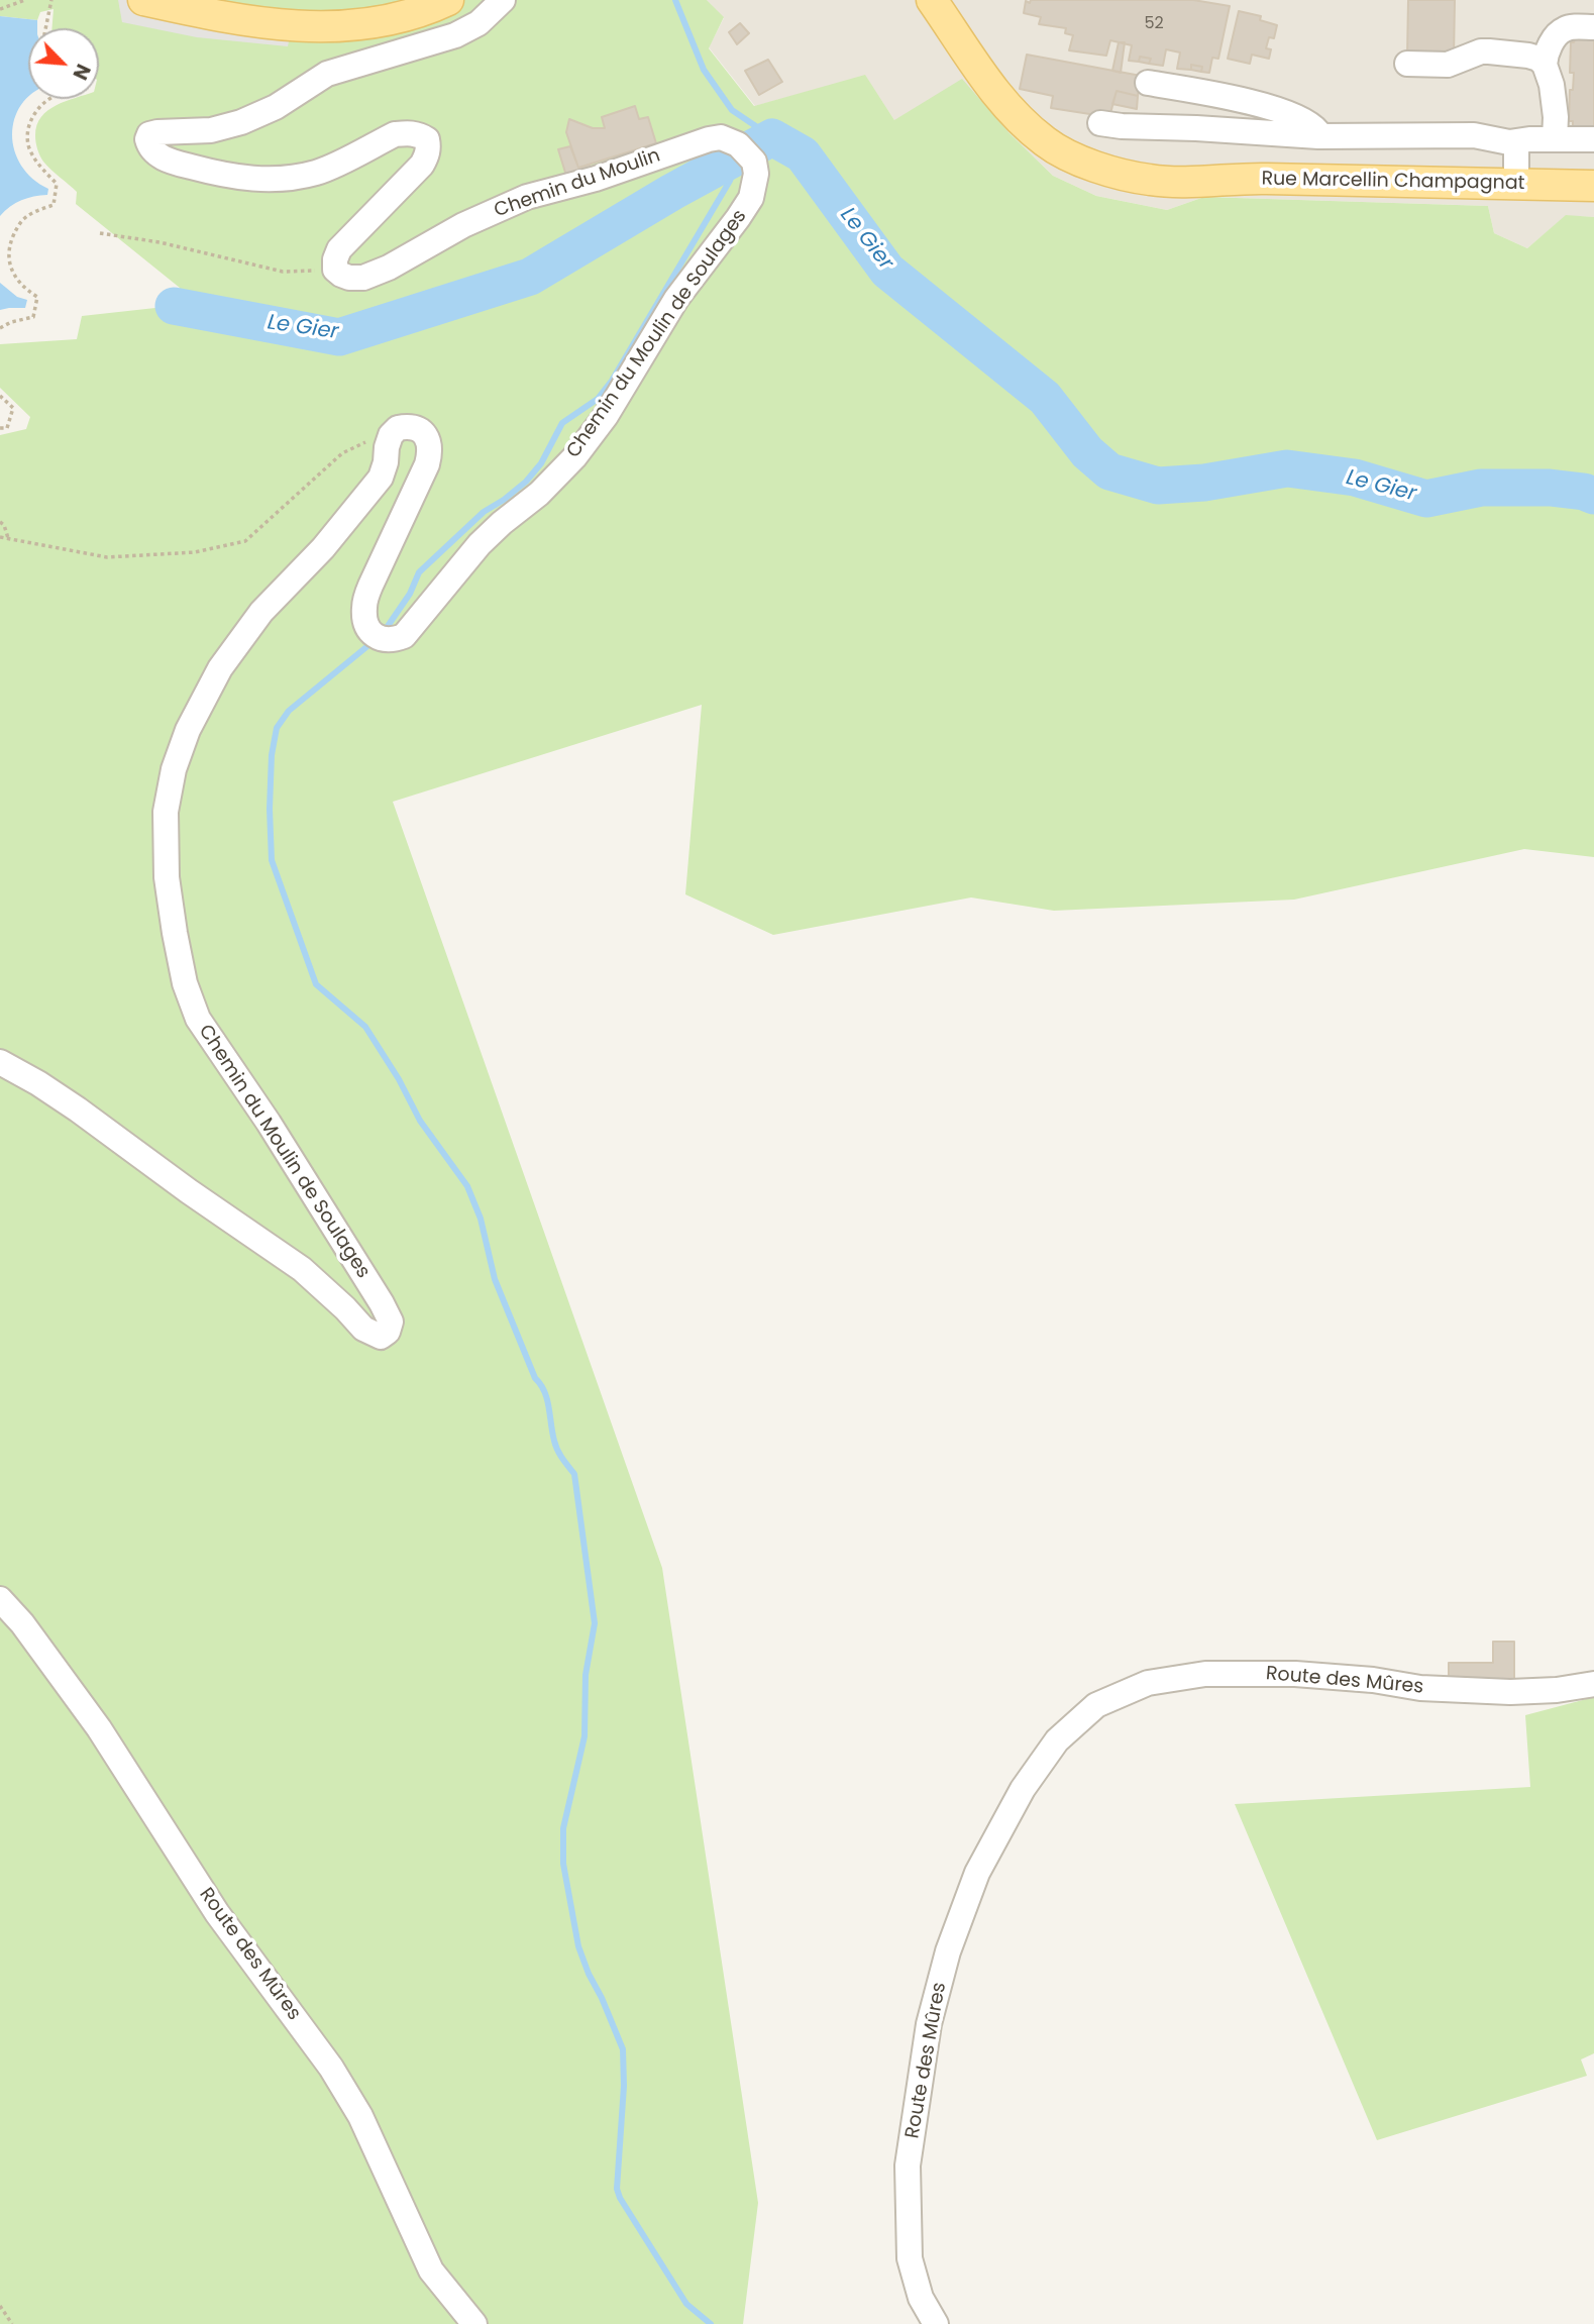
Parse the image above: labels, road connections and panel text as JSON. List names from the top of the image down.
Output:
{
  "streets": {
    "main road": ["Rue Marcellin Champagnat"],
    "street": ["Chemin du Moulin", "Chemin du Moulin de Soulages", "Route des Mûres"]
  },
  "crossings": [
    ["Chemin du Moulin", "Chemin du Moulin de Soulages"]
  ],
  "water": ["Le Gier"],
  "house_numbers": ["52"],
  "north": "bottom right"
}
